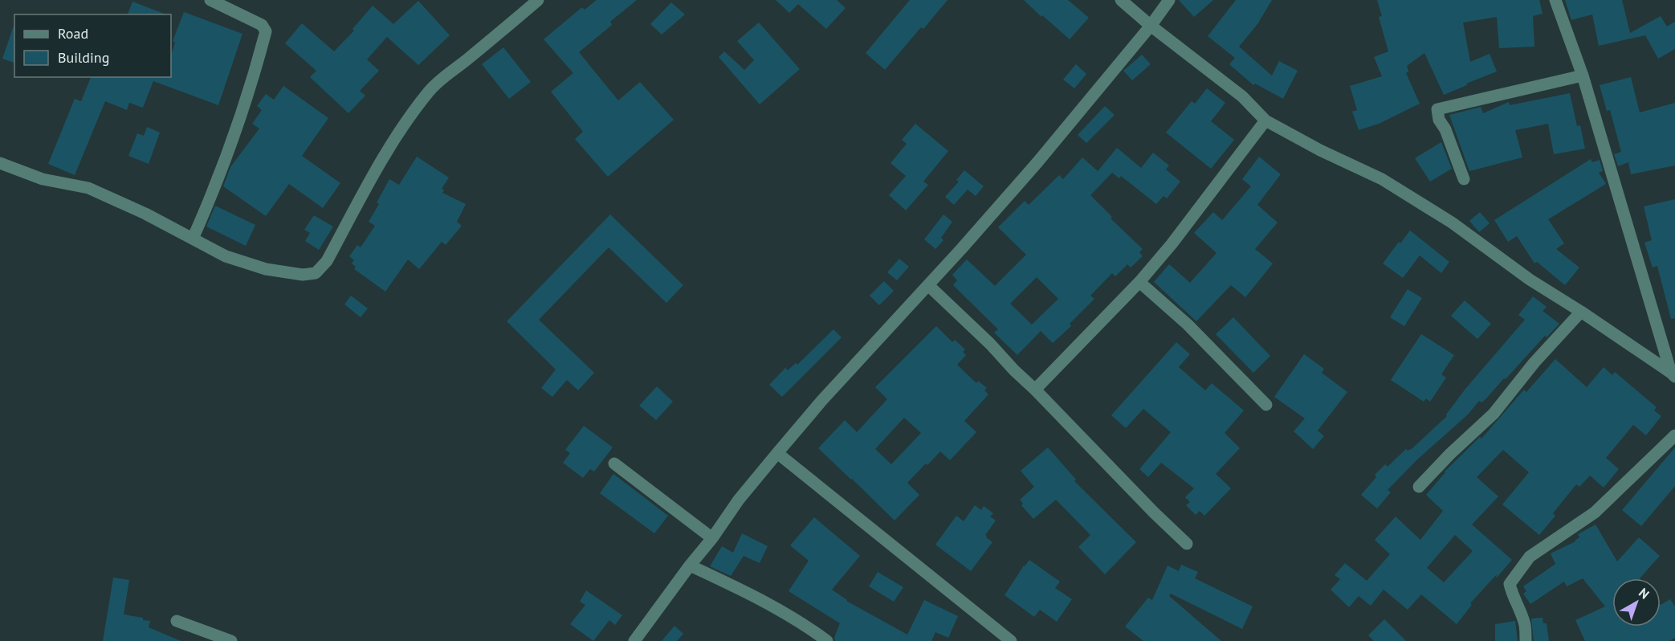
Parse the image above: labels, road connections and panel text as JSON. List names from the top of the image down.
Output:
{
  "legend": ["Road", "Building"],
  "north": "top right"
}
